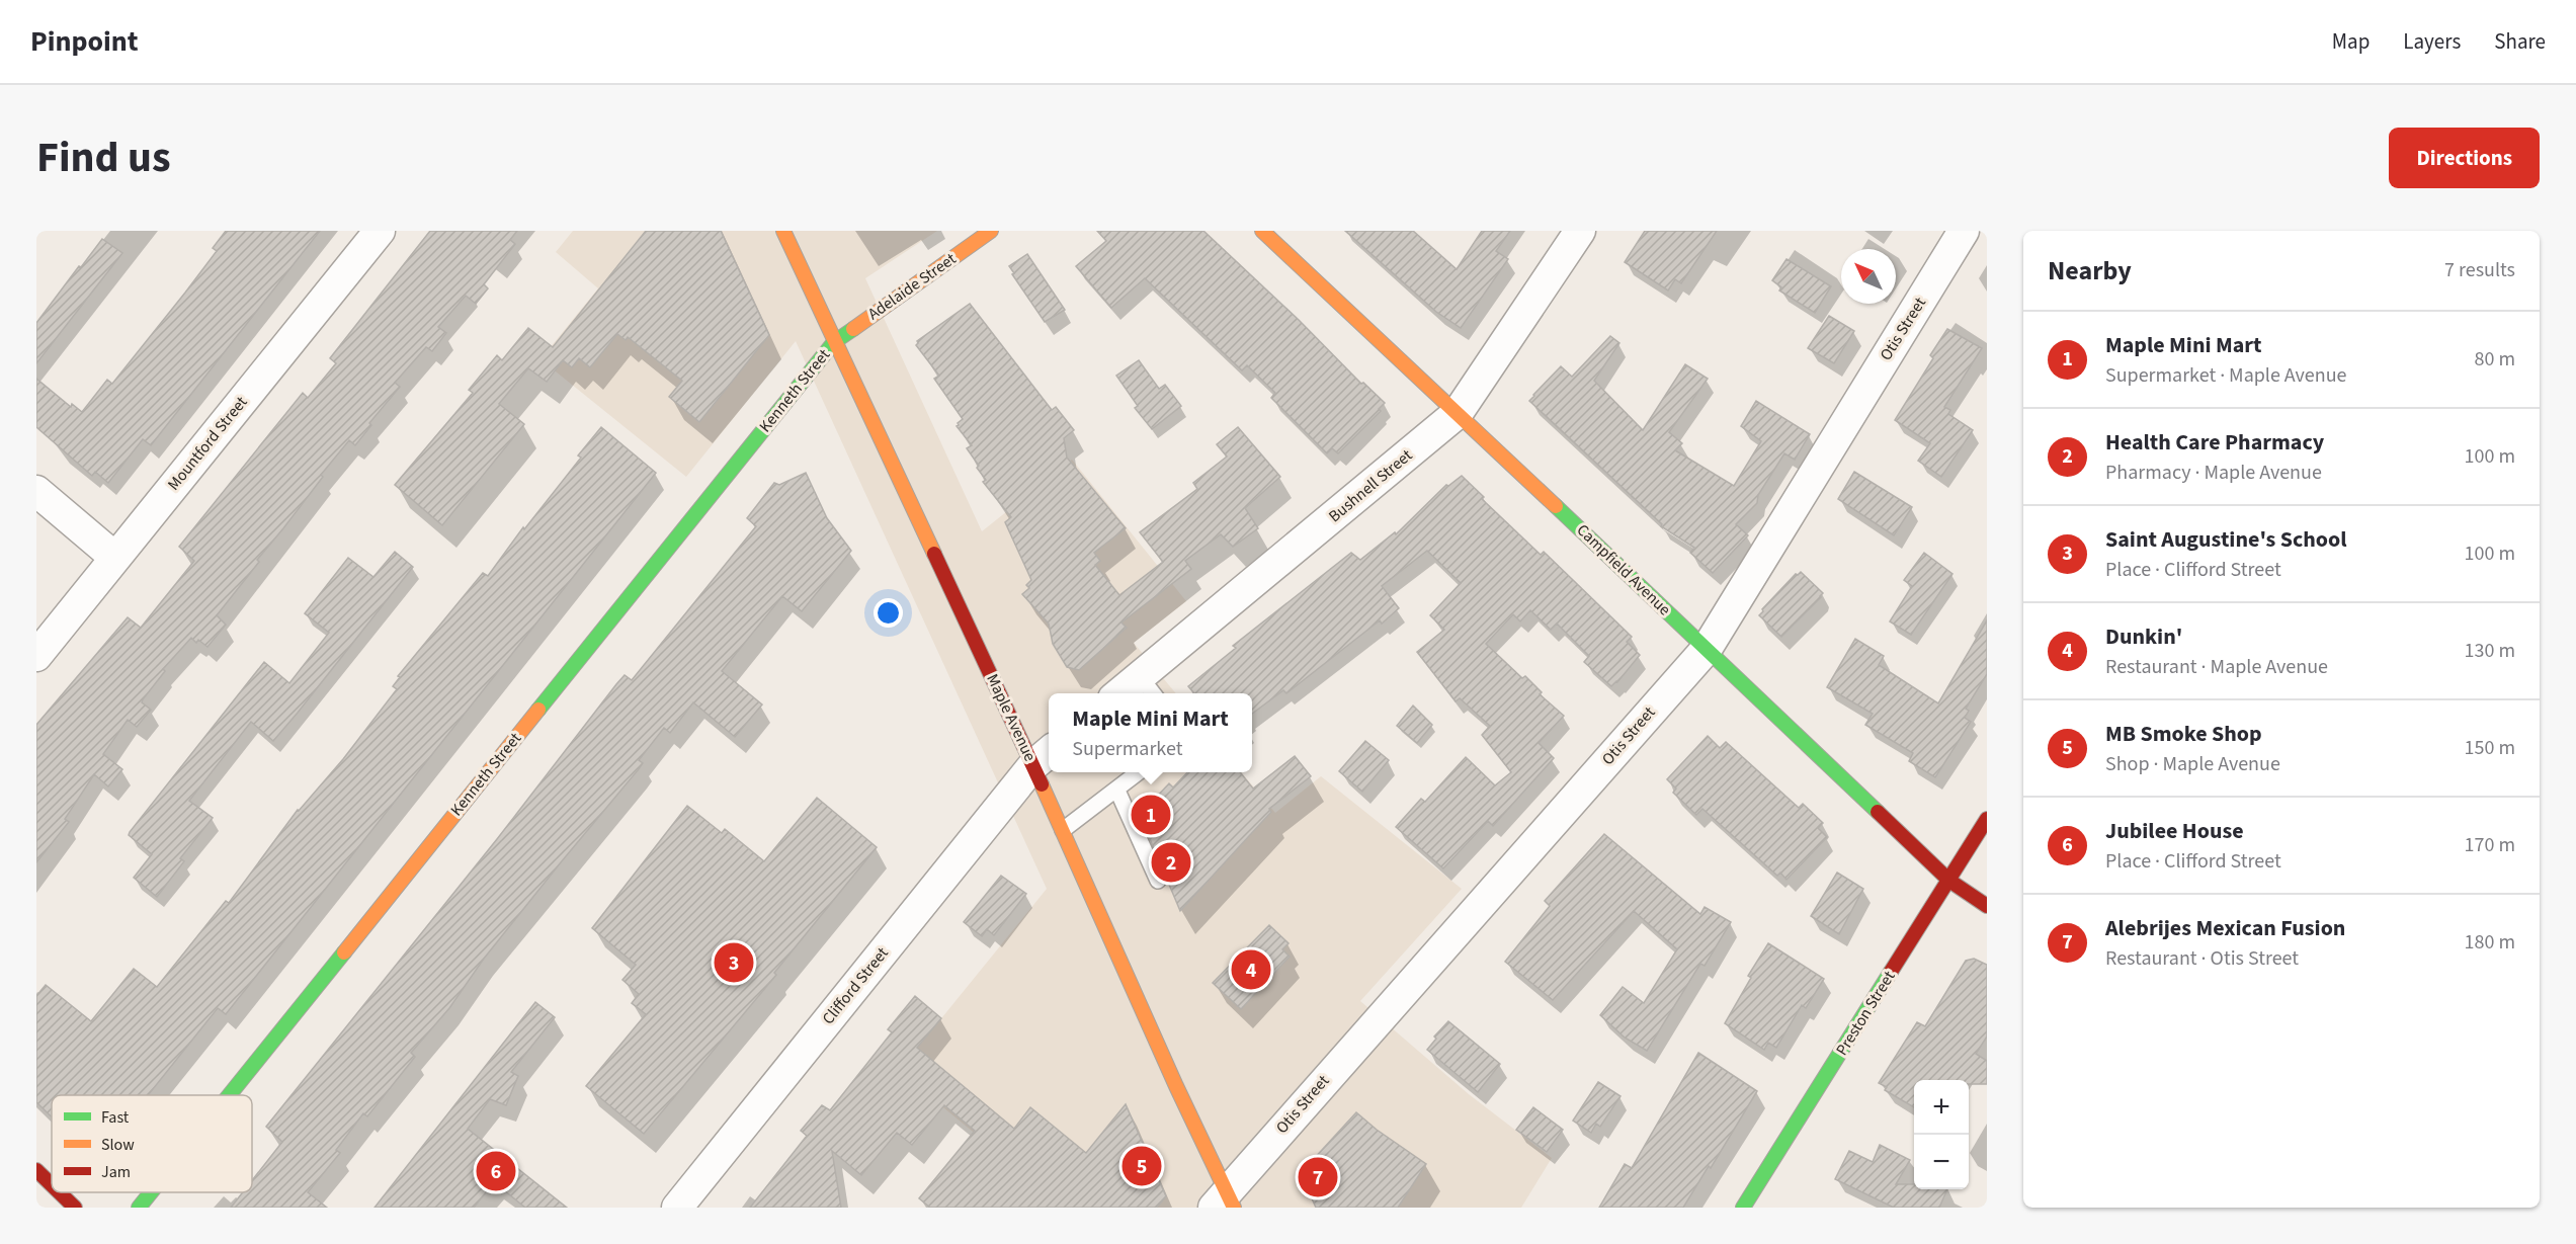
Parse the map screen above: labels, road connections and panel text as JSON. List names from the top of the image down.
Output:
{
  "streets": {
    "street": [
      "Adelaide Street",
      "Otis Street",
      "Kenneth Street",
      "Mountford Street",
      "Bushnell Street",
      "Campfield Avenue",
      "Maple Avenue",
      "Clifford Street",
      "Preston Street"
    ]
  },
  "crossings": [
    ["Adelaide Street", "Kenneth Street"],
    ["Adelaide Street", "Maple Avenue"],
    ["Otis Street", "Campfield Avenue"],
    ["Otis Street", "Maple Avenue"],
    ["Kenneth Street", "Maple Avenue"],
    ["Bushnell Street", "Campfield Avenue"],
    ["Campfield Avenue", "Preston Street"],
    ["Maple Avenue", "Clifford Street"]
  ],
  "legend": ["Fast", "Slow", "Jam"],
  "north": "top left",
  "page": {
    "header": "Pinpoint",
    "nav": ["Map", "Layers", "Share"],
    "title": "Find us",
    "buttons": "Directions",
    "heading": ["Nearby", "7 results"],
    "list": [
      {
        "mark": "1",
        "name": "Maple Mini Mart",
        "note": "Supermarket · Maple Avenue",
        "value": "80 m"
      },
      {
        "mark": "2",
        "name": "Health Care Pharmacy",
        "note": "Pharmacy · Maple Avenue",
        "value": "100 m"
      },
      {
        "mark": "3",
        "name": "Saint Augustine's School",
        "note": "Place · Clifford Street",
        "value": "100 m"
      },
      {
        "mark": "4",
        "name": "Dunkin'",
        "note": "Restaurant · Maple Avenue",
        "value": "130 m"
      },
      {
        "mark": "5",
        "name": "MB Smoke Shop",
        "note": "Shop · Maple Avenue",
        "value": "150 m"
      },
      {
        "mark": "6",
        "name": "Jubilee House",
        "note": "Place · Clifford Street",
        "value": "170 m"
      },
      {
        "mark": "7",
        "name": "Alebrijes Mexican Fusion",
        "note": "Restaurant · Otis Street",
        "value": "180 m"
      }
    ],
    "popup": ["Maple Mini Mart", "Supermarket"],
    "pins": [
      "1",
      "2",
      "3",
      "4",
      "5",
      "6",
      "7"
    ],
    "map_buttons": ["+", "−"]
  }
}
